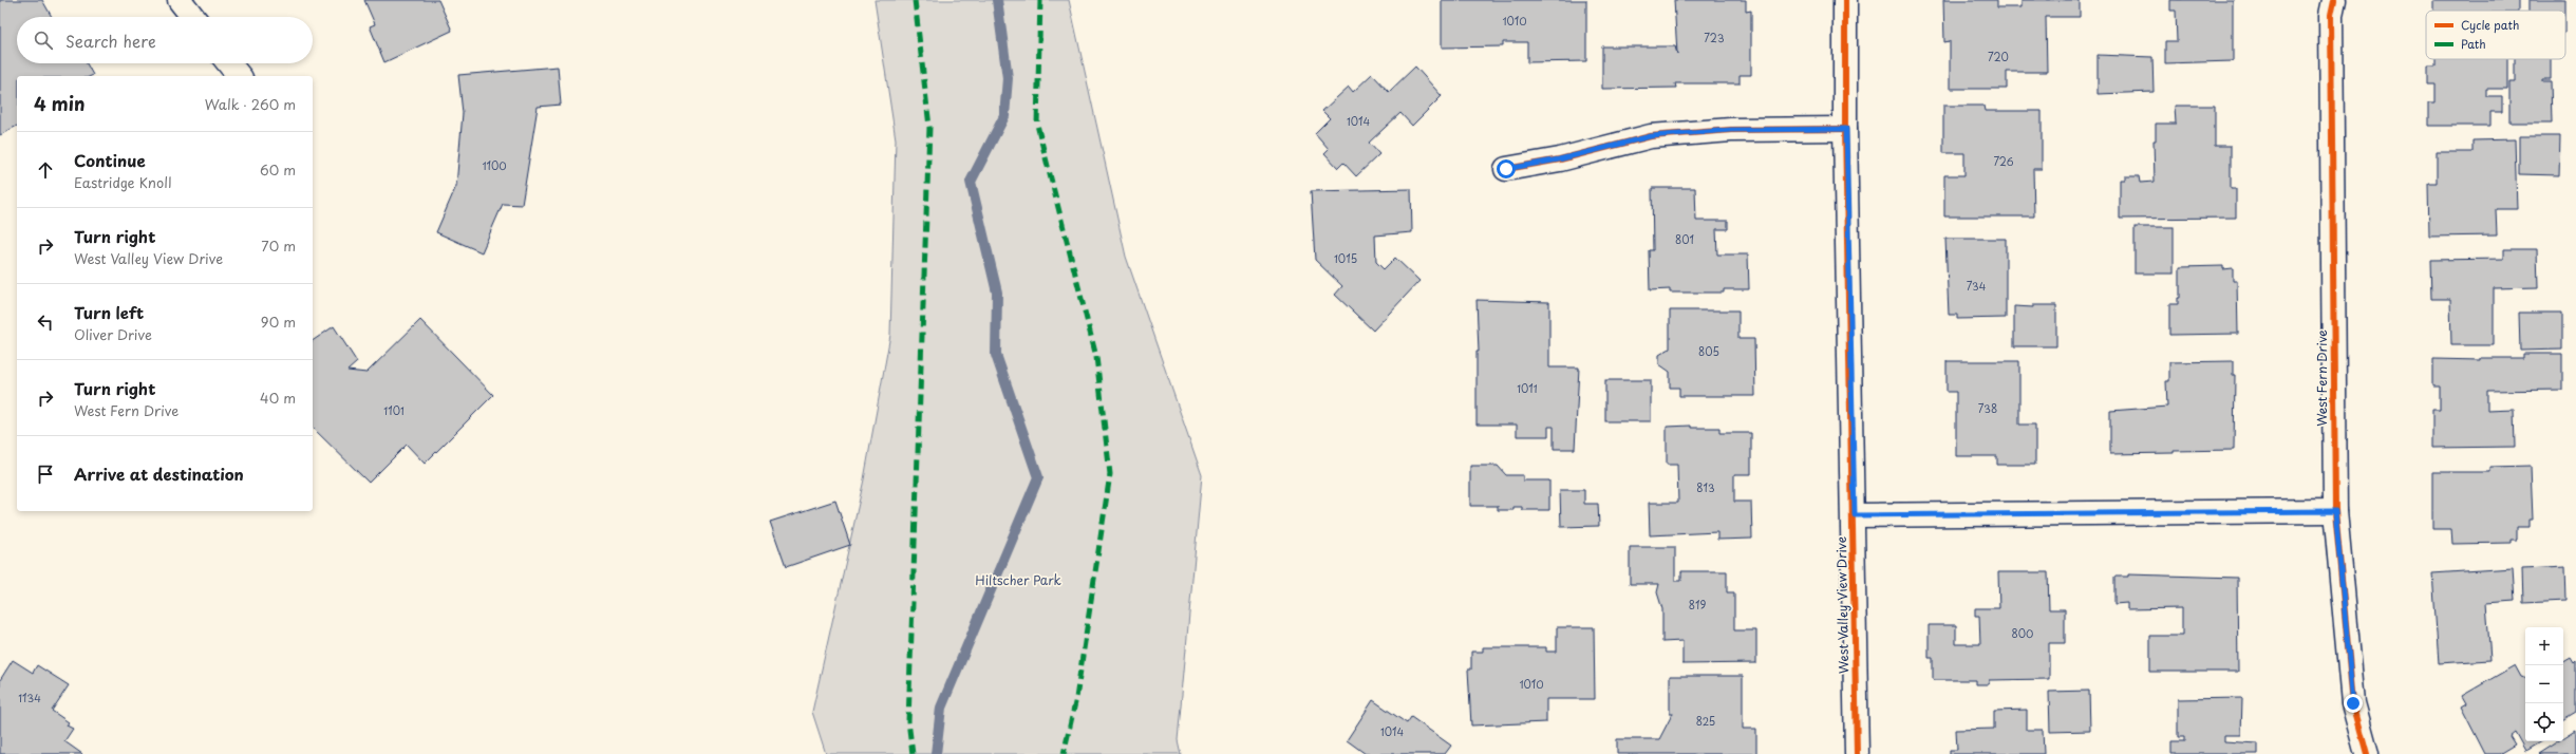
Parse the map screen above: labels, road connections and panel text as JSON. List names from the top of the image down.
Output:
{
  "streets": {
    "street": ["West Fern Drive", "West Valley View Drive"]
  },
  "parks": ["Hiltscher Park"],
  "house_numbers": [
    "1010",
    "723",
    "720",
    "1014",
    "726",
    "1100",
    "801",
    "1015",
    "734",
    "805",
    "1011",
    "738",
    "1101",
    "813",
    "819",
    "800",
    "1010",
    "1134",
    "825",
    "1014"
  ],
  "legend": ["Cycle path", "Path"],
  "page": {
    "search": "Search here",
    "heading": ["4 min", "Walk · 260 m"],
    "list": [
      ["Continue", "Eastridge Knoll", "60 m"],
      ["Turn right", "West Valley View Drive", "70 m"],
      ["Turn left", "Oliver Drive", "90 m"],
      ["Turn right", "West Fern Drive", "40 m"],
      "Arrive at destination"
    ],
    "map_buttons": ["+", "−"]
  }
}
